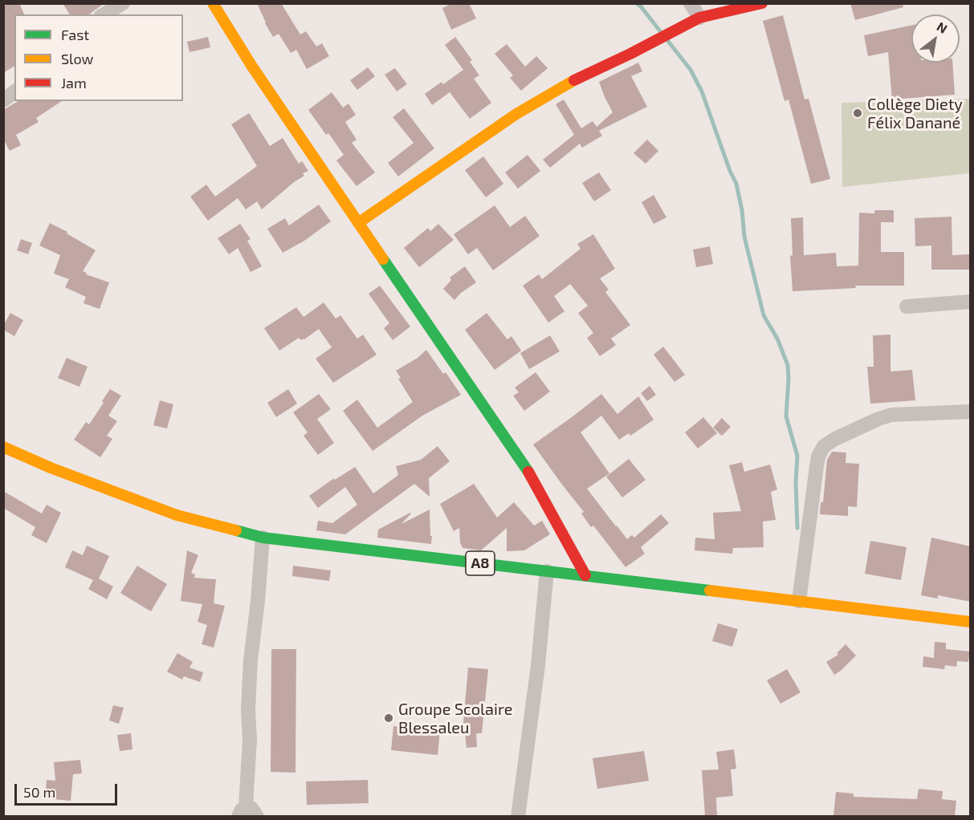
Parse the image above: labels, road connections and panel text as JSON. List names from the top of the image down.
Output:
{
  "streets": {
    "street": ["A8"]
  },
  "places": ["Collège Diety Félix Danané", "Groupe Scolaire Blessaleu"],
  "legend": ["Fast", "Slow", "Jam"],
  "scale_bar": "50 m",
  "north": "top right"
}
